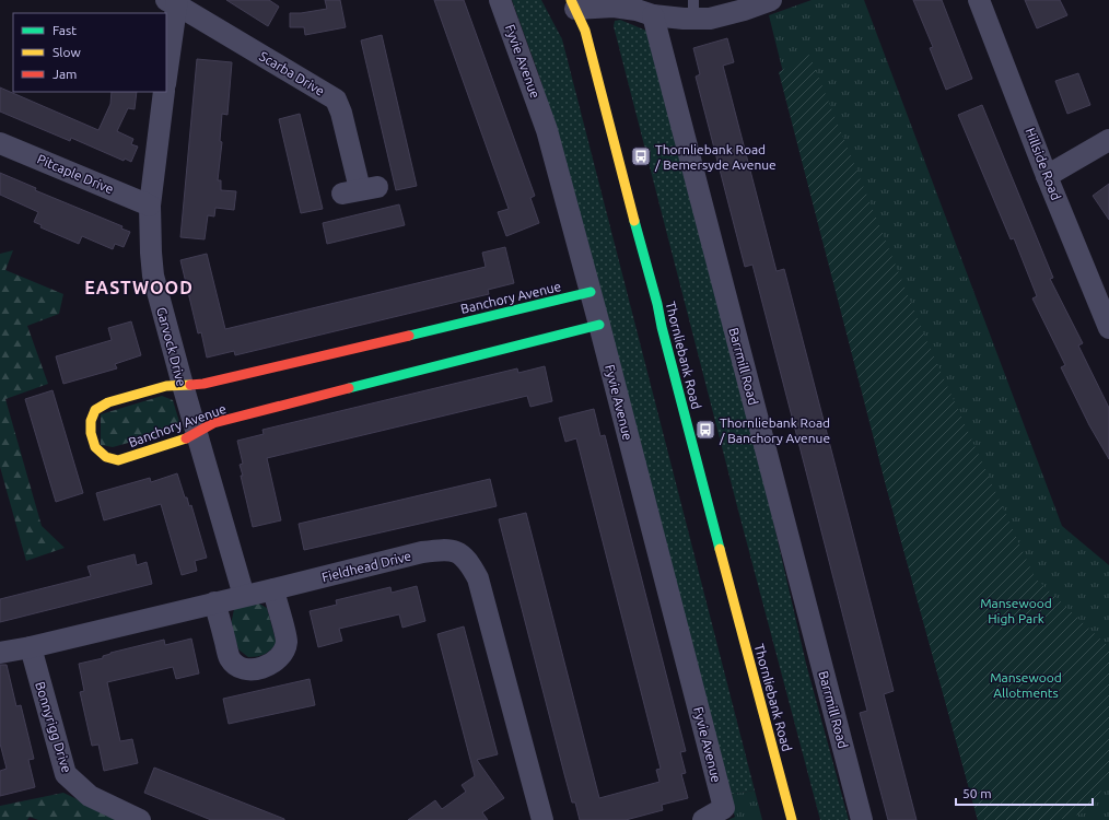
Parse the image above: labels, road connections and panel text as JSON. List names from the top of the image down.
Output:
{
  "streets": {
    "street": [
      "Fyvie Avenue",
      "Scarba Drive",
      "Hillside Road",
      "Pitcaple Drive",
      "Banchory Avenue",
      "Garvock Drive",
      "Thornliebank Road",
      "Barrmill Road",
      "Fieldhead Drive",
      "Bonnyrigg Drive"
    ]
  },
  "crossings": [
    ["Fyvie Avenue", "Banchory Avenue"],
    ["Pitcaple Drive", "Garvock Drive"],
    ["Banchory Avenue", "Garvock Drive"],
    ["Garvock Drive", "Fieldhead Drive"],
    ["Fieldhead Drive", "Bonnyrigg Drive"]
  ],
  "districts": ["EASTWOOD"],
  "parks": ["Mansewood High Park", "Mansewood Allotments"],
  "places": {
    "bus stop": ["Thornliebank Road / Bemersyde Avenue", "Thornliebank Road / Banchory Avenue"]
  },
  "legend": ["Fast", "Slow", "Jam"],
  "scale_bar": "50 m"
}
